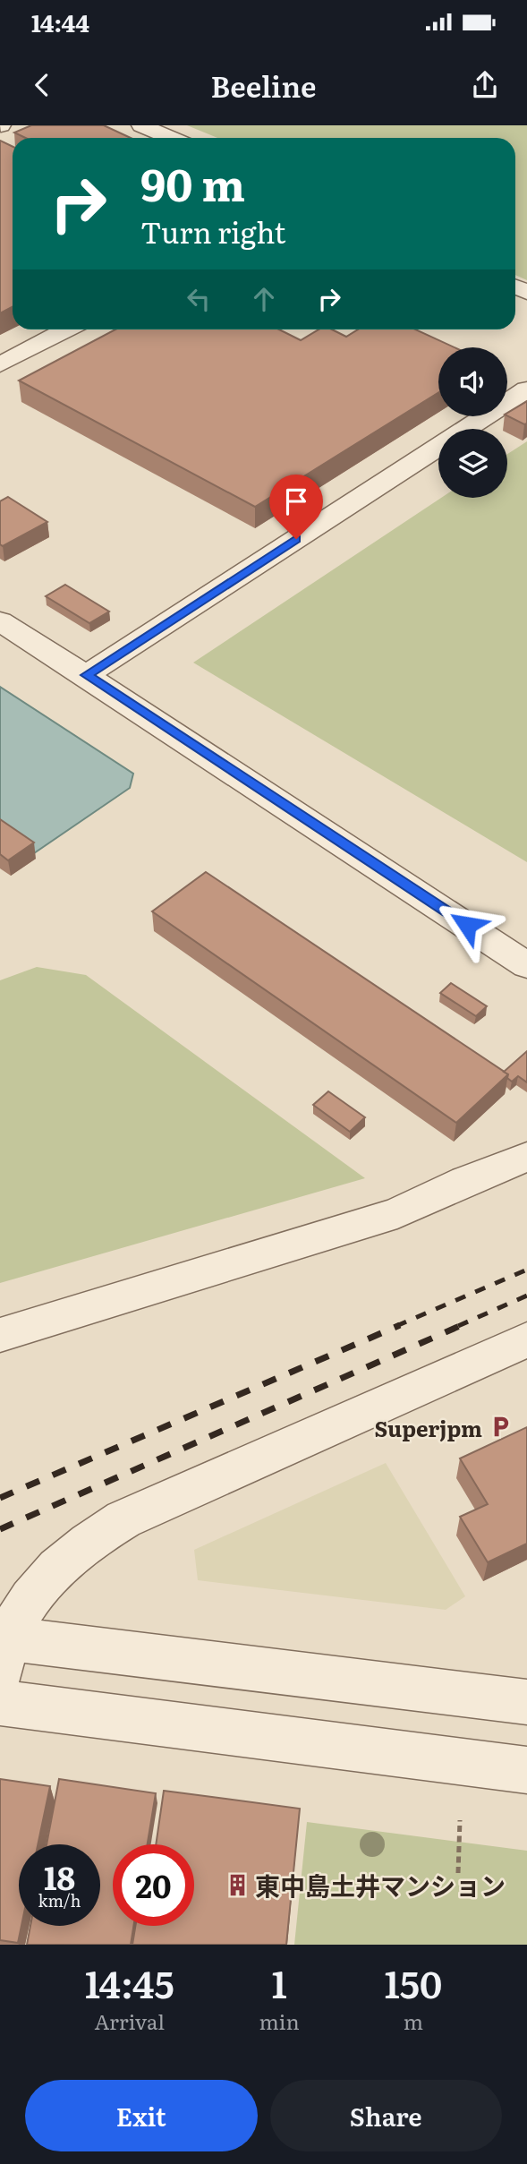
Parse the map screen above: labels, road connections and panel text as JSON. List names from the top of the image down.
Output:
{
  "places": {
    "parking": ["Superjpm"],
    "building": ["東中島土井マンション"]
  },
  "page": {
    "status": "14:44",
    "header": "Beeline",
    "turn": ["90 m", "Turn right"],
    "speed": "18 km/h",
    "limit": "20",
    "eta": [
      "14:45",
      "Arrival",
      "1",
      "min",
      "150",
      "m"
    ],
    "buttons": ["Exit", "Share"]
  }
}
